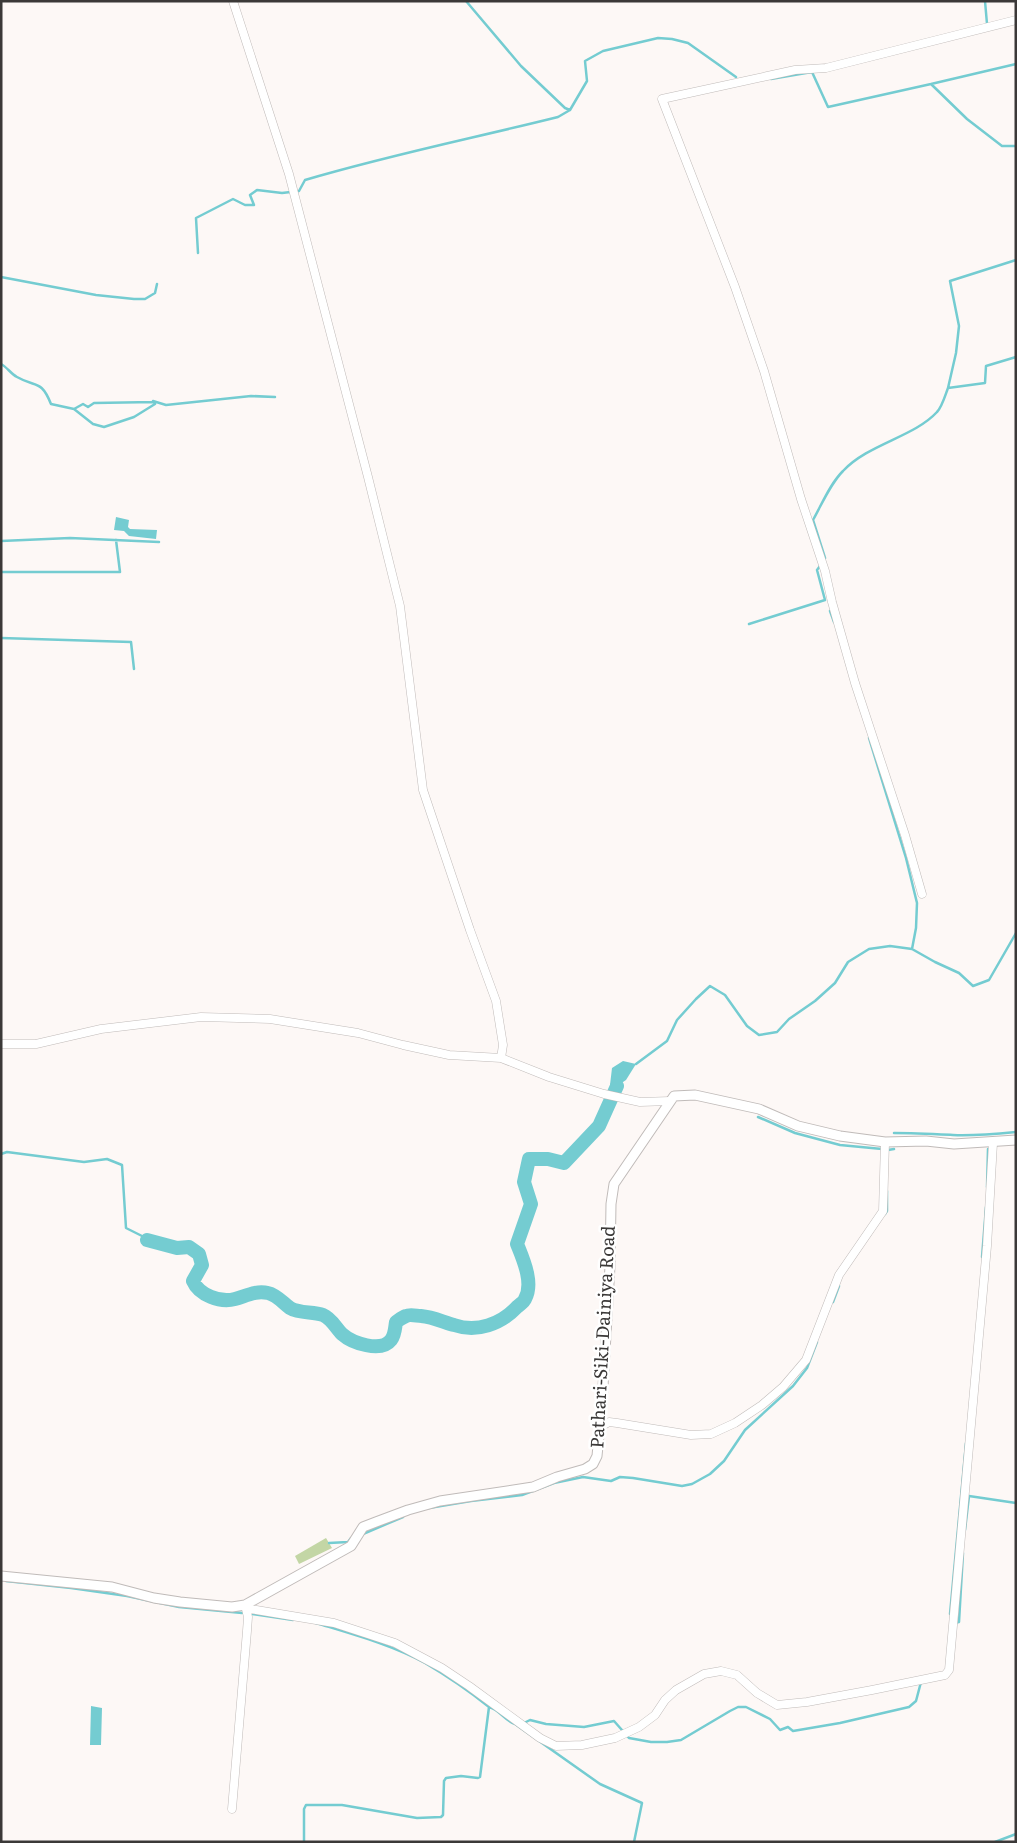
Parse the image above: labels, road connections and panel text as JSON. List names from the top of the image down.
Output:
{
  "streets": {
    "main road": ["Pathari-Siki-Dainiya Road"]
  }
}
